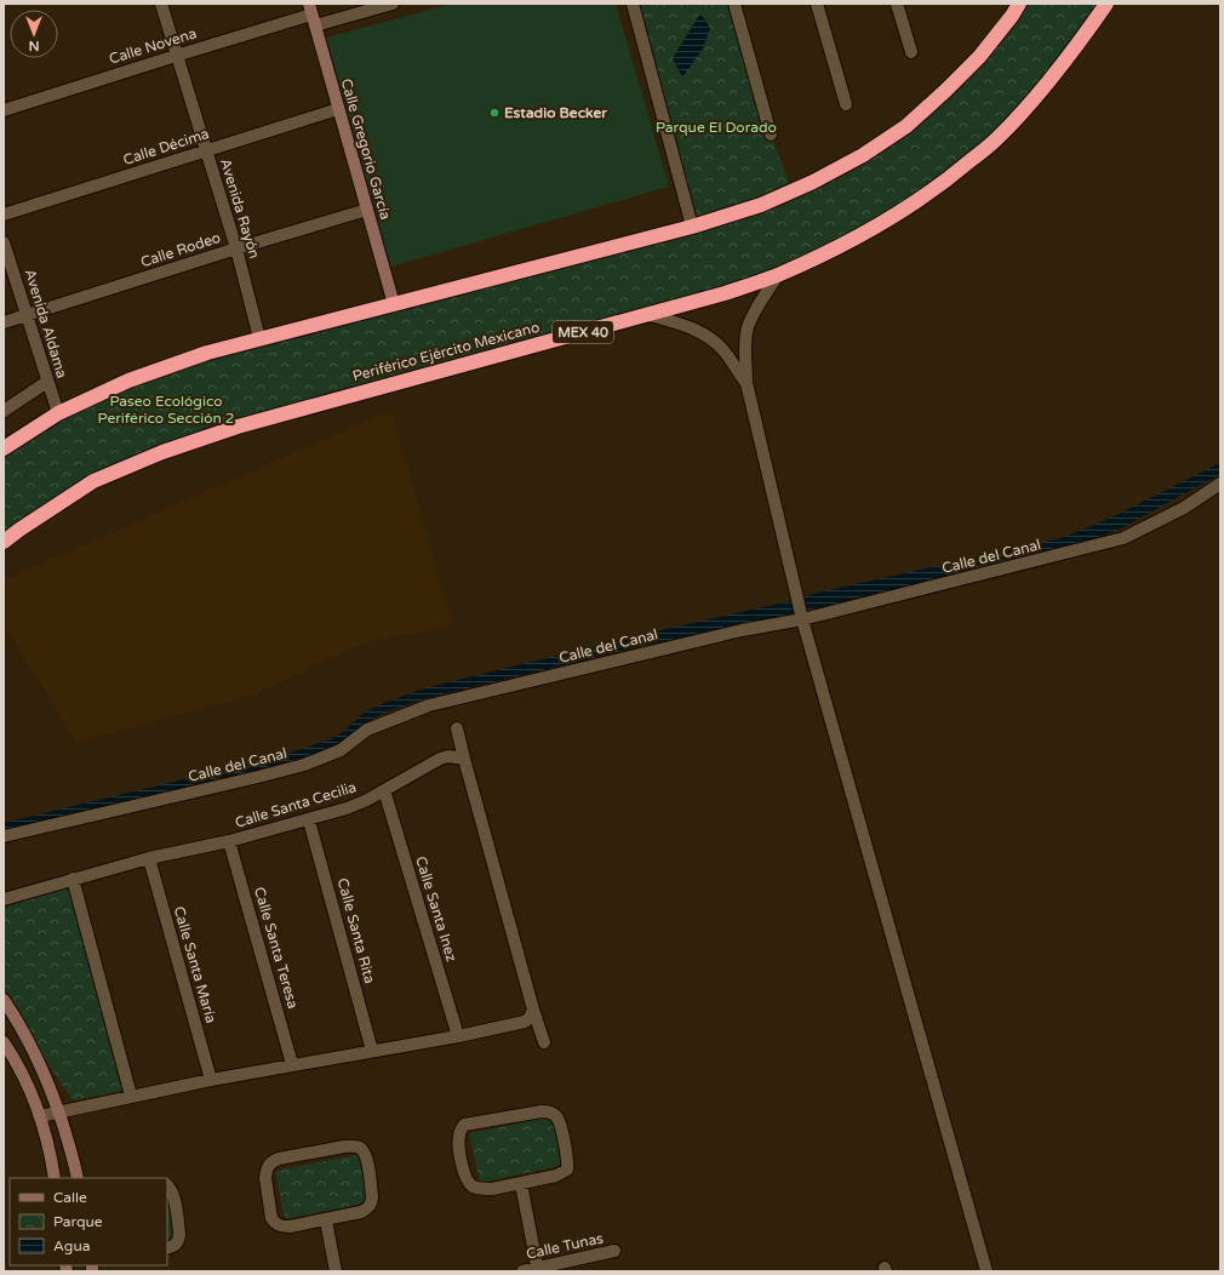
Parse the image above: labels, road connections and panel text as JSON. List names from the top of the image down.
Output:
{
  "streets": {
    "highway": ["MEX 40", "Periférico Ejército Mexicano"],
    "street": [
      "Calle Novena",
      "Calle Décima",
      "Calle Gregorio García",
      "Avenida Rayón",
      "Calle Rodeo",
      "Avenida Aldama",
      "Calle del Canal",
      "Calle Santa Cecilia",
      "Calle Santa Inez",
      "Calle Santa Rita",
      "Calle Santa Teresa",
      "Calle Santa María",
      "Calle Tunas"
    ]
  },
  "crossings": [
    ["Calle Novena", "Calle Gregorio García"],
    ["Calle Novena", "Avenida Rayón"],
    ["Calle Décima", "Calle Gregorio García"],
    ["Calle Décima", "Avenida Rayón"],
    ["Calle Gregorio García", "Calle Rodeo"],
    ["Avenida Rayón", "Calle Rodeo"],
    ["Calle Rodeo", "Avenida Aldama"],
    ["Calle Santa Cecilia", "Calle Santa Inez"],
    ["Calle Santa Cecilia", "Calle Santa Rita"],
    ["Calle Santa Cecilia", "Calle Santa Teresa"],
    ["Calle Santa Cecilia", "Calle Santa María"]
  ],
  "parks": ["Parque El Dorado", "Paseo Ecológico Periférico Sección 2"],
  "places": ["Estadio Becker"],
  "legend": ["Calle", "Parque", "Agua"],
  "north": "bottom"
}
